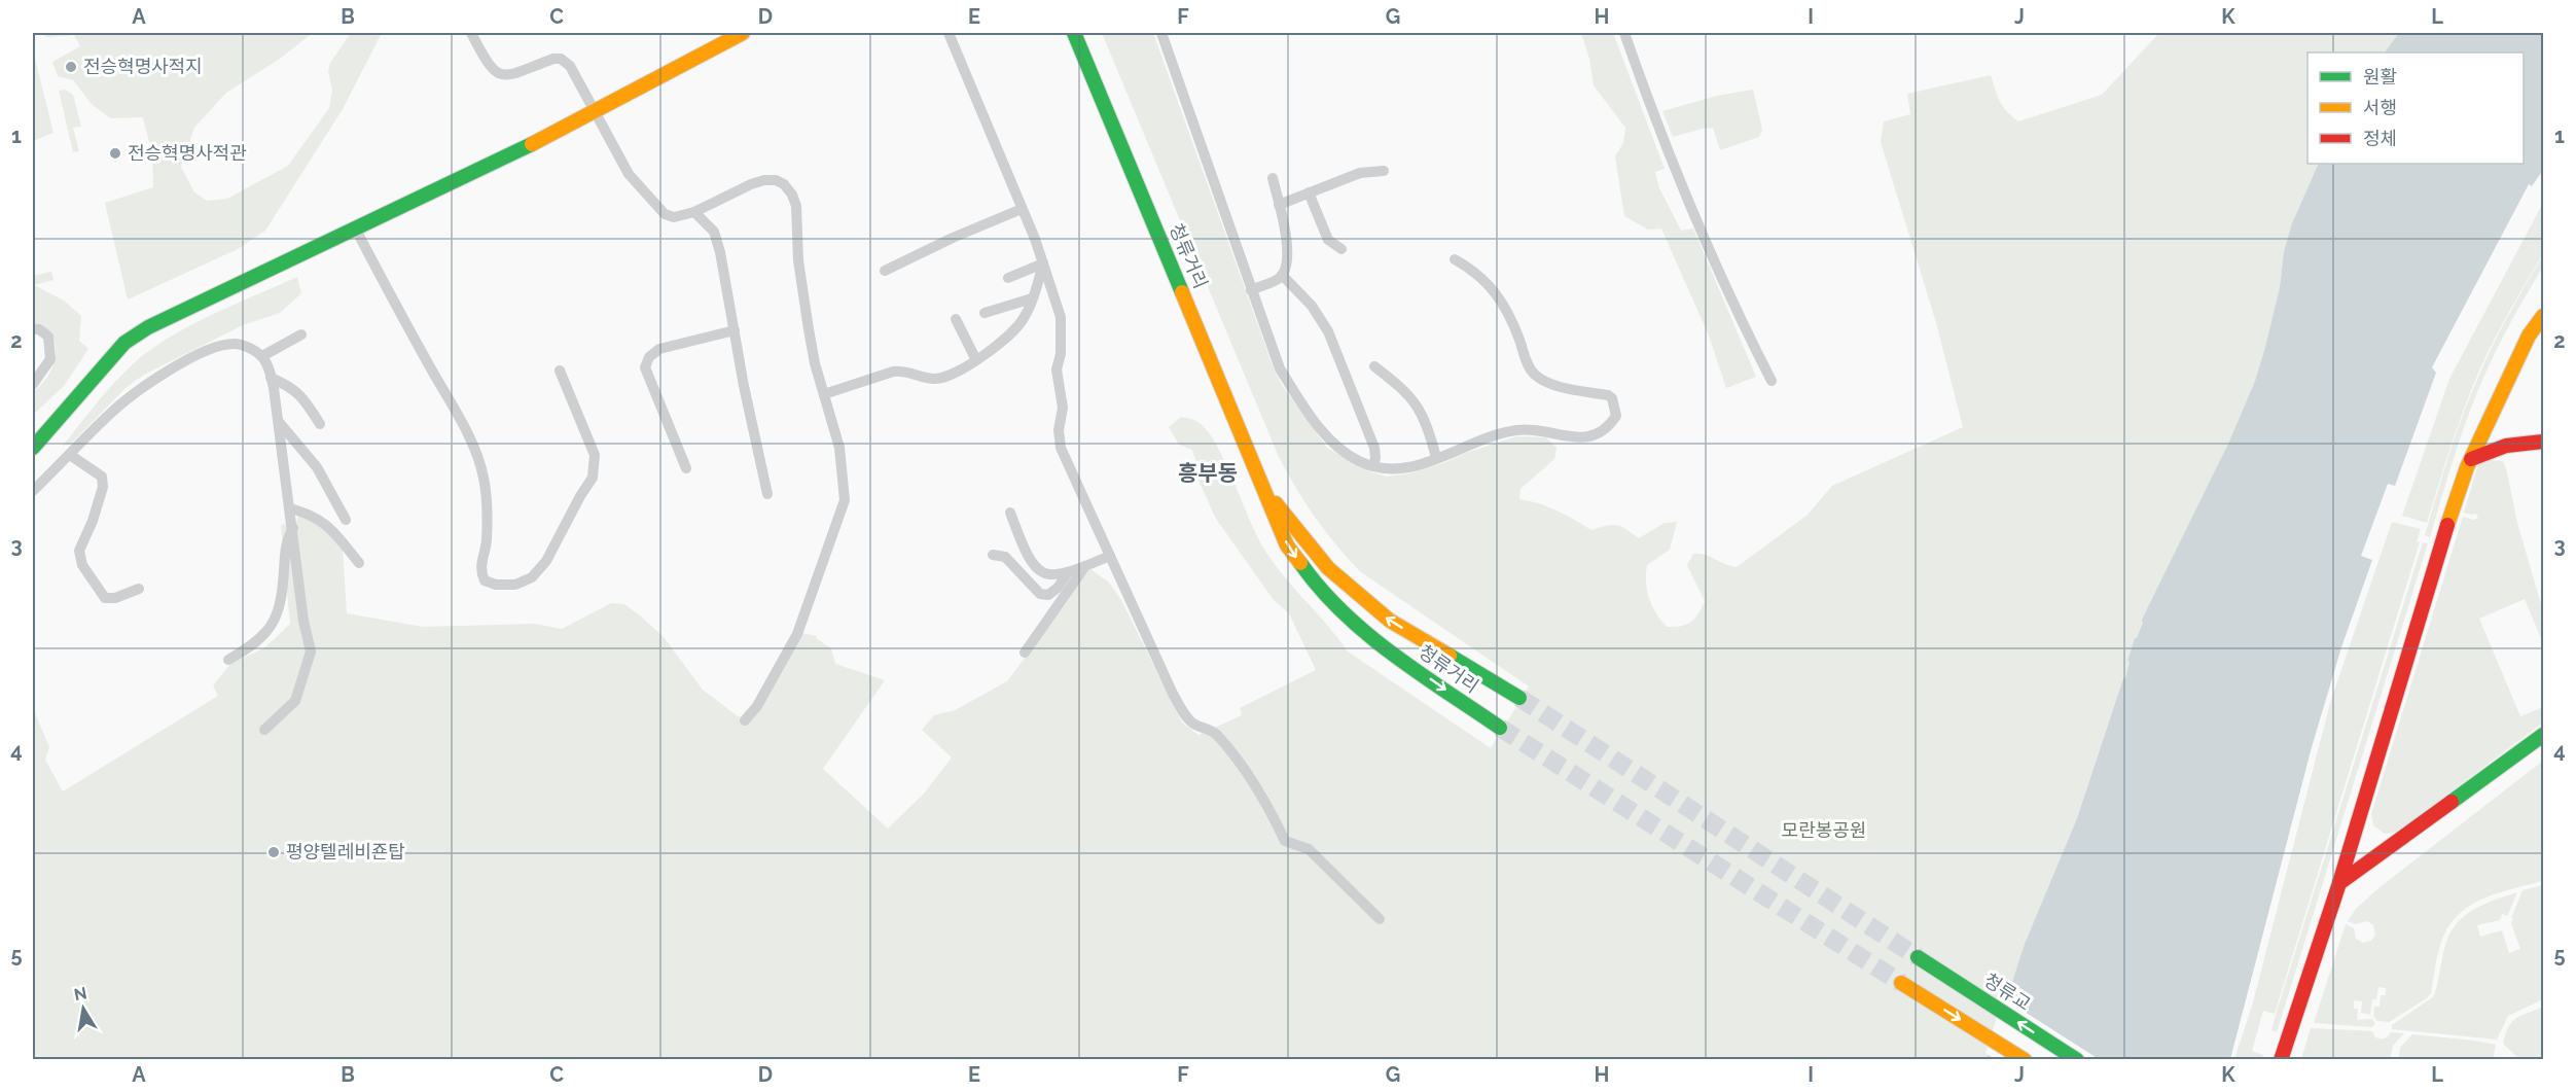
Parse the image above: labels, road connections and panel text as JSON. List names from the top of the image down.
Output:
{
  "streets": {
    "main road": ["청류거리", "청류교"]
  },
  "districts": ["흥부동"],
  "parks": ["모란봉공원"],
  "places": ["전승혁명사적지", "전승혁명사적관", "평양텔레비죤탑"],
  "legend": ["원활", "서행", "정체"],
  "north": "top",
  "grid": {
    "columns": [
      "A",
      "B",
      "C",
      "D",
      "E",
      "F",
      "G",
      "H",
      "I",
      "J",
      "K",
      "L"
    ],
    "rows": [
      "1",
      "2",
      "3",
      "4",
      "5"
    ]
  }
}
